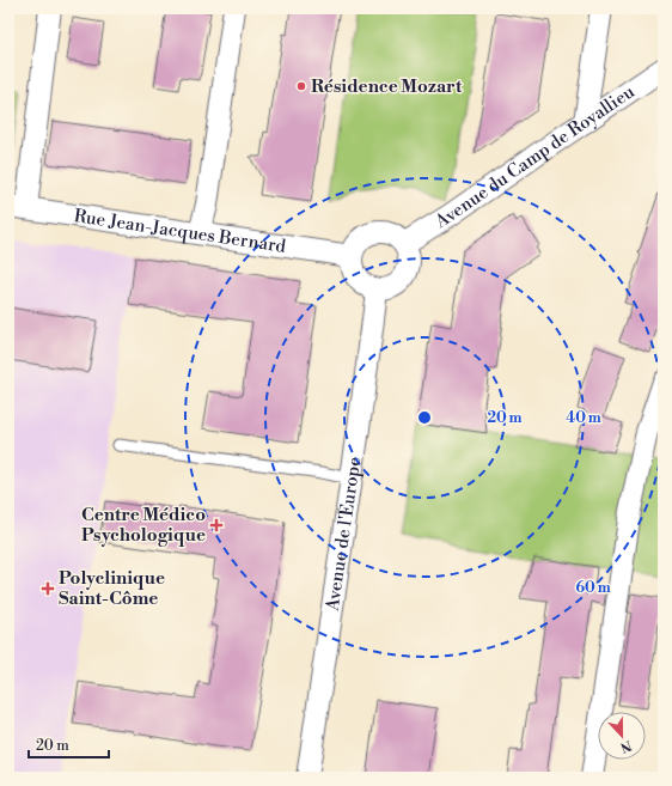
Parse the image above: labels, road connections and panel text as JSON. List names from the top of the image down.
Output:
{
  "streets": {
    "street": ["Avenue du Camp de Royallieu", "Rue Jean-Jacques Bernard", "Avenue de l'Europe"]
  },
  "crossings": [
    ["Avenue du Camp de Royallieu", "Rue Jean-Jacques Bernard"],
    ["Avenue du Camp de Royallieu", "Avenue de l'Europe"],
    ["Rue Jean-Jacques Bernard", "Avenue de l'Europe"]
  ],
  "places": {
    "other": ["Résidence Mozart"],
    "health": ["Centre Médico Psychologique", "Polyclinique Saint-Côme"]
  },
  "scale_bar": "20 m",
  "north": "bottom",
  "rings": ["20 m", "40 m", "60 m"]
}
